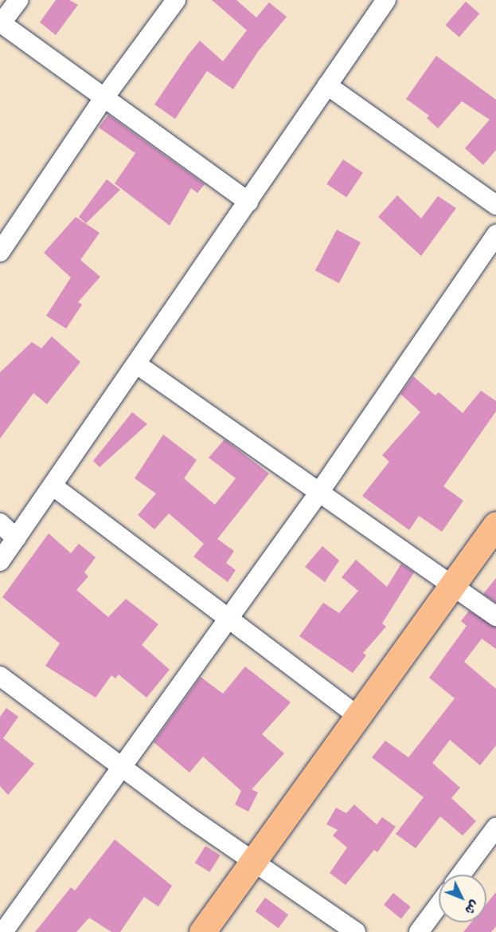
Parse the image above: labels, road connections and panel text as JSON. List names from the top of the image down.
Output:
{
  "north": "bottom right"
}
